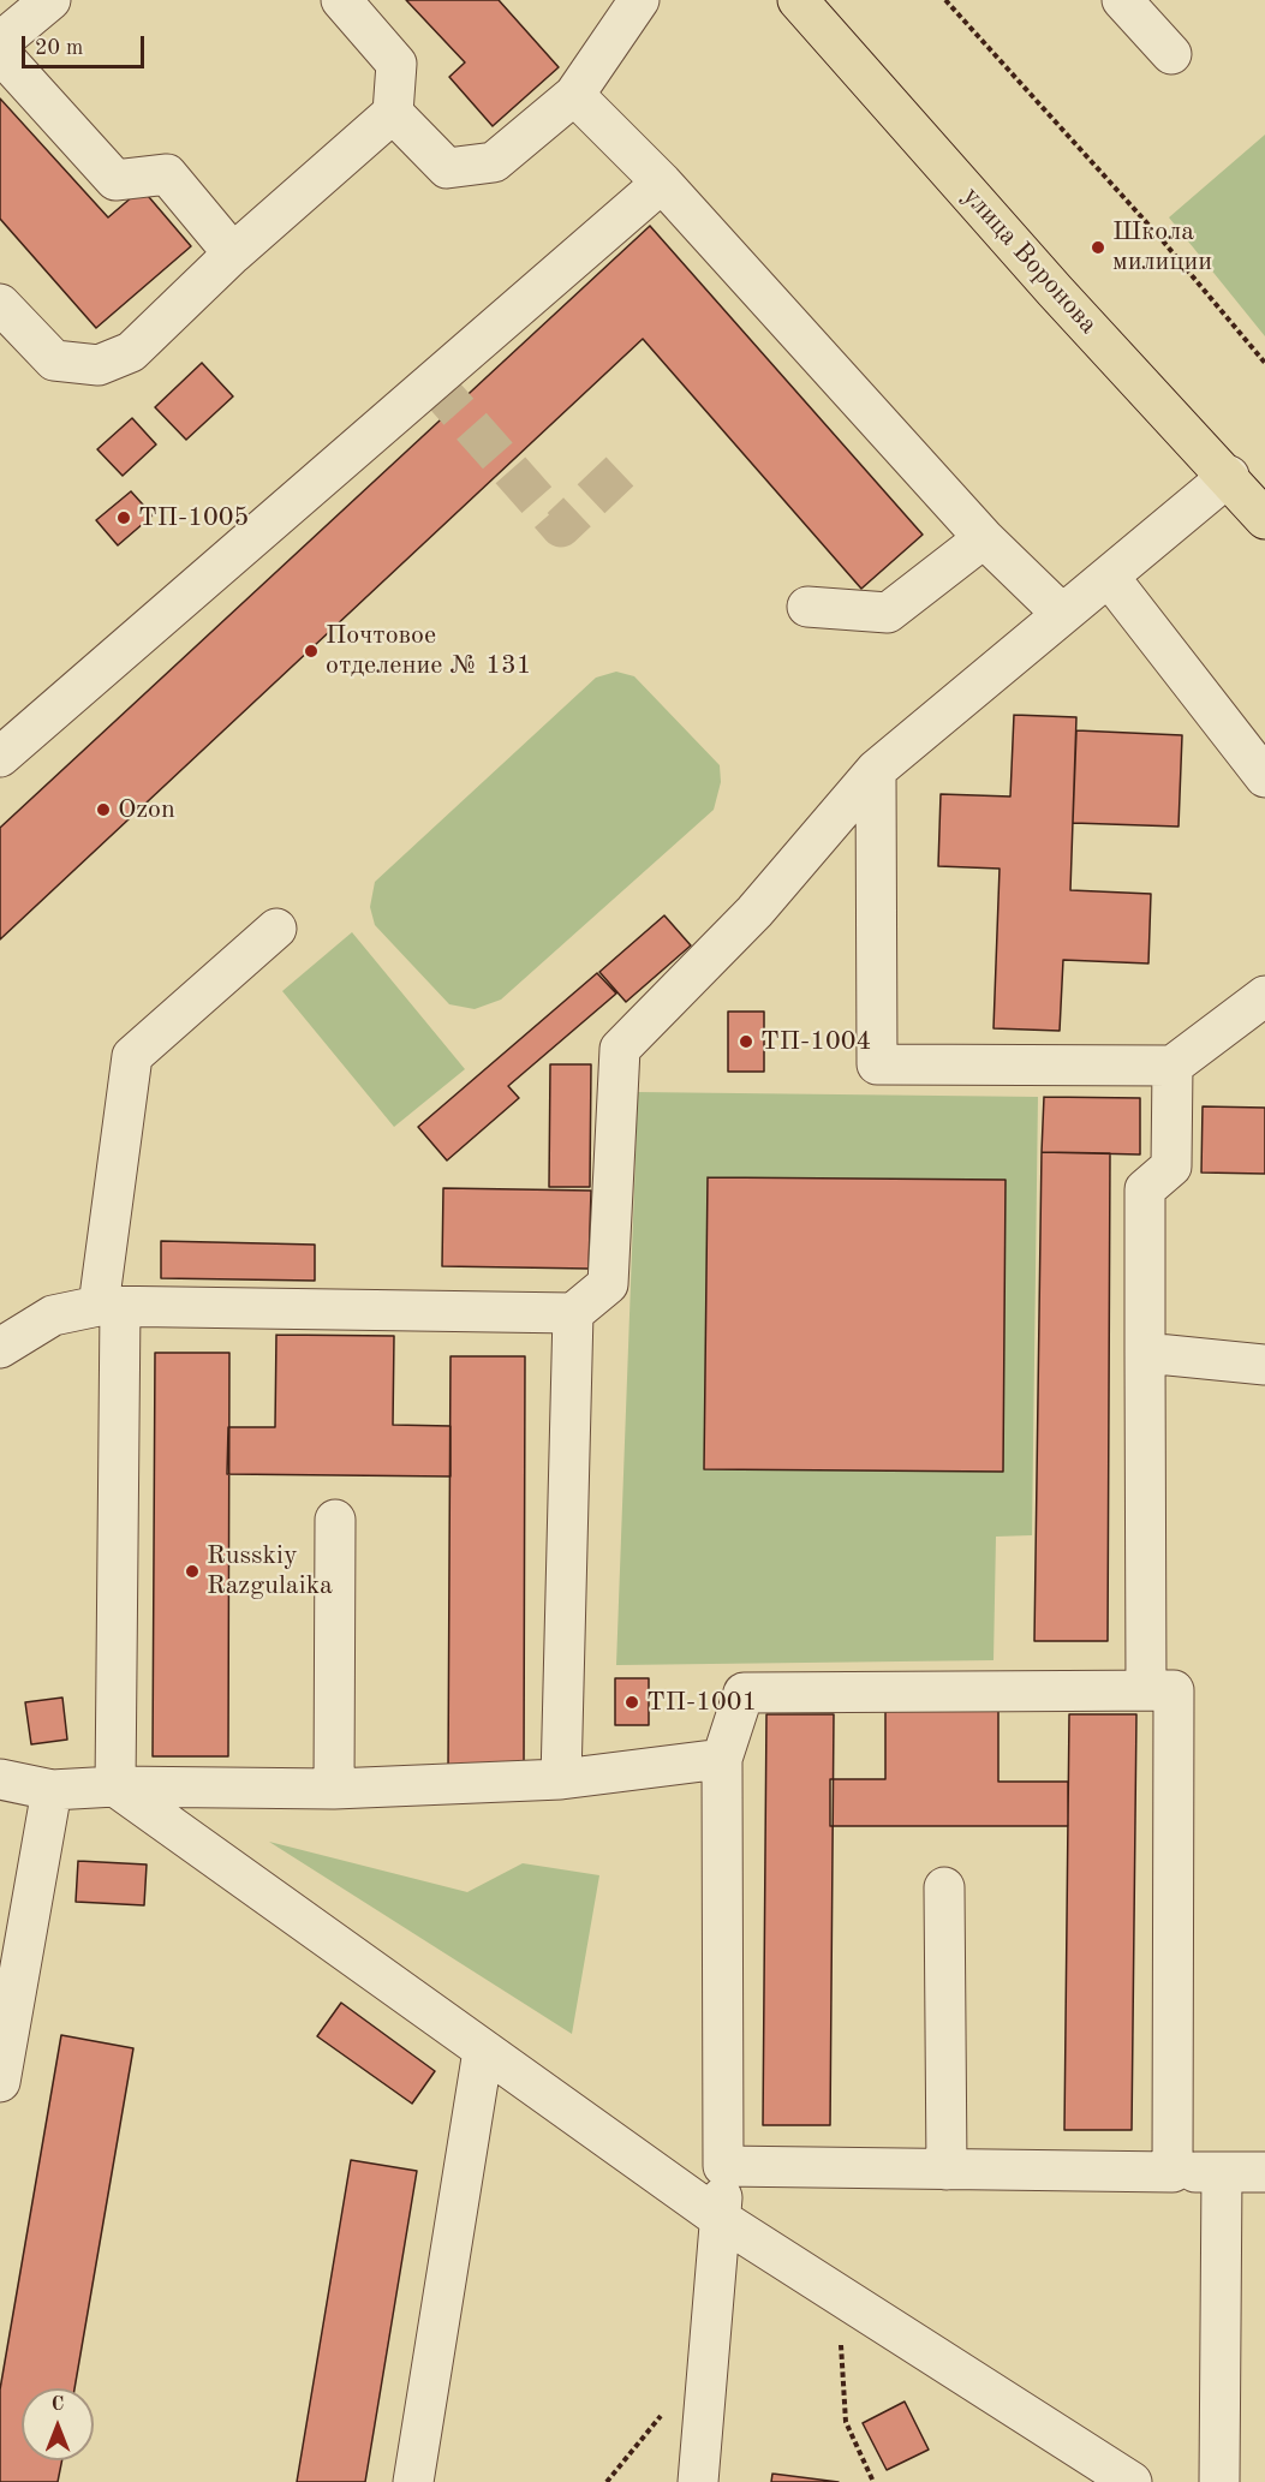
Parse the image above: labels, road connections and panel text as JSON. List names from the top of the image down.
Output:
{
  "streets": {
    "main road": ["улица Воронова"]
  },
  "places": [
    "Школа милиции",
    "ТП-1005",
    "Почтовое отделение № 131",
    "Ozon",
    "ТП-1004",
    "Russkiy Razgulaika",
    "ТП-1001"
  ],
  "scale_bar": "20 m",
  "north": "top"
}
